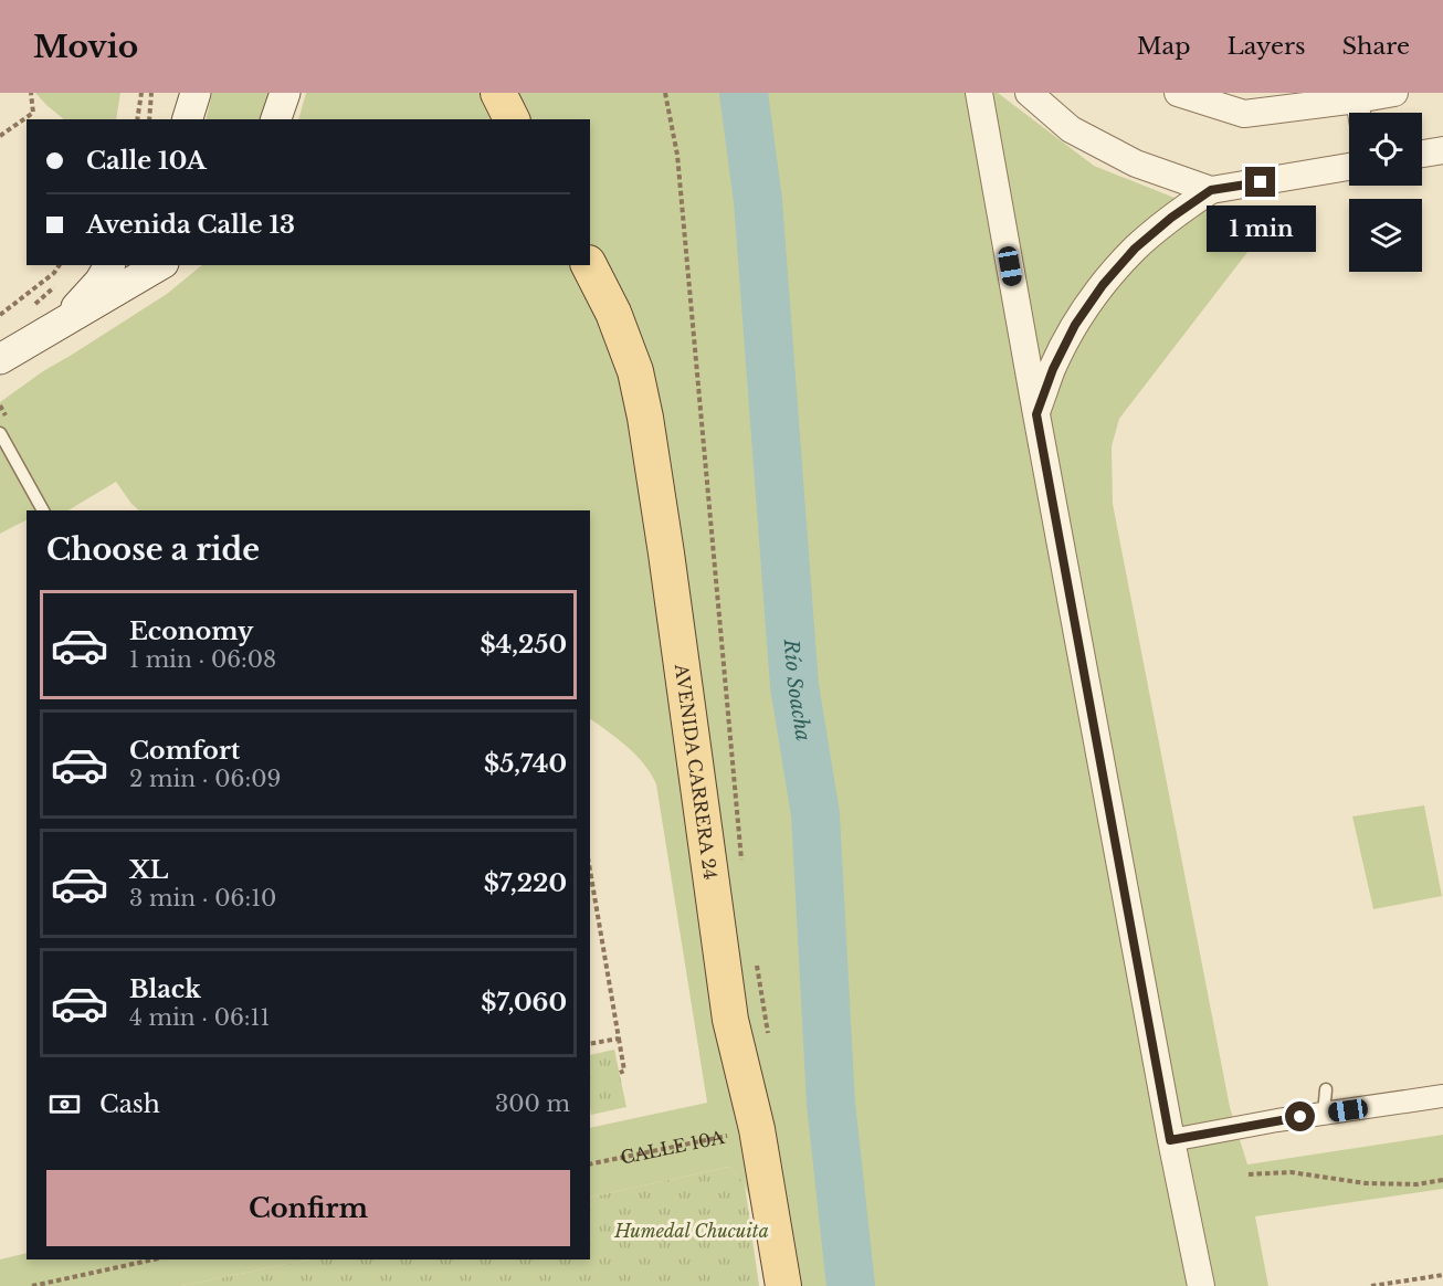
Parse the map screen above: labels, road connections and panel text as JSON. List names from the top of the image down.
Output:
{
  "streets": {
    "main road": ["AVENIDA CARRERA 24"],
    "path": ["CALLE 10A"]
  },
  "crossings": [
    ["AVENIDA CARRERA 24", "CALLE 10A"]
  ],
  "water": ["Río Soacha"],
  "parks": ["Humedal Chucuita"],
  "page": {
    "header": "Movio",
    "nav": ["Map", "Layers", "Share"],
    "banner": ["Calle 10A", "Avenida Calle 13"],
    "bubble": "1 min",
    "heading": "Choose a ride",
    "list": [
      {
        "name": "Economy",
        "note": "1 min · 06:08",
        "value": "$4,250"
      },
      {
        "name": "Comfort",
        "note": "2 min · 06:09",
        "value": "$5,740"
      },
      {
        "name": "XL",
        "note": "3 min · 06:10",
        "value": "$7,220"
      },
      {
        "name": "Black",
        "note": "4 min · 06:11",
        "value": "$7,060"
      }
    ],
    "pay": ["Cash", "300 m"],
    "buttons": "Confirm"
  }
}
